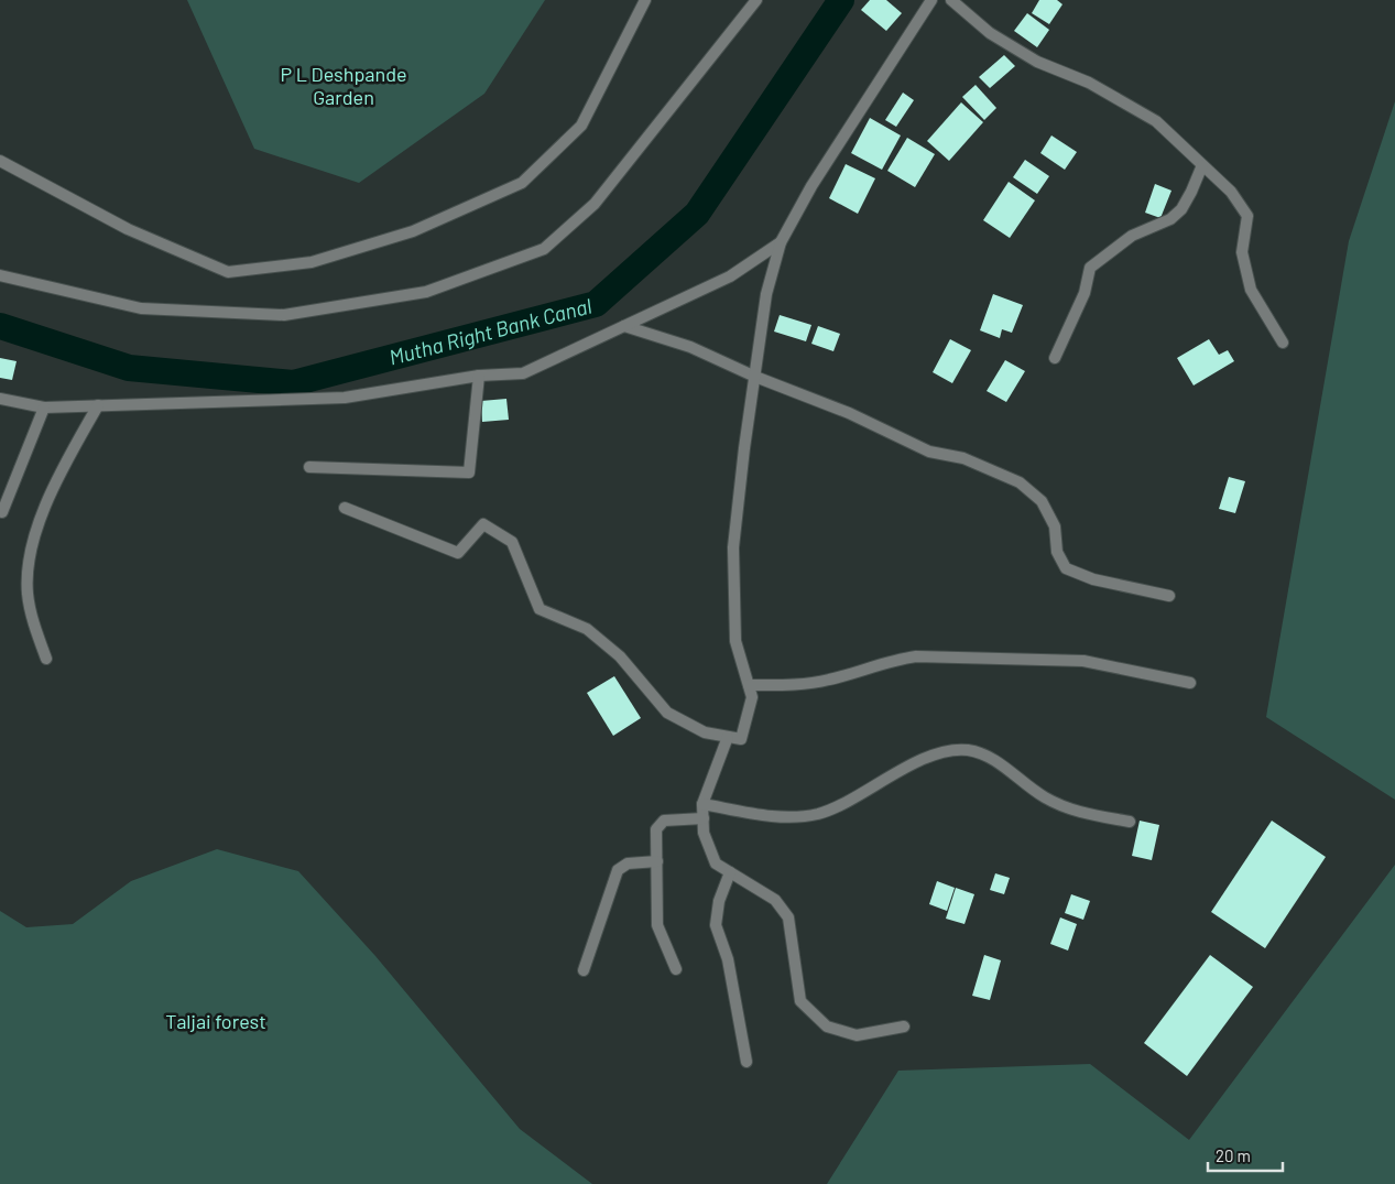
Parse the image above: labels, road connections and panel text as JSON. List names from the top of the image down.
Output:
{
  "water": ["Mutha Right Bank Canal"],
  "parks": ["P L Deshpande Garden", "Taljai forest"],
  "scale_bar": "20 m"
}
